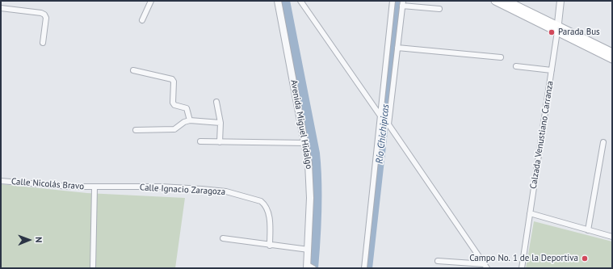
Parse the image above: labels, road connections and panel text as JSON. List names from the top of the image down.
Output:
{
  "streets": {
    "street": [
      "Avenida Miguel Hidalgo",
      "Calzada Venustiano Carranza",
      "Calle Nicolás Bravo",
      "Calle Ignacio Zaragoza"
    ]
  },
  "crossings": [
    ["Calle Nicolás Bravo", "Calle Ignacio Zaragoza"]
  ],
  "water": ["Río Chichipicas"],
  "places": ["Parada Bus", "Campo No. 1 de la Deportiva"],
  "north": "right"
}
